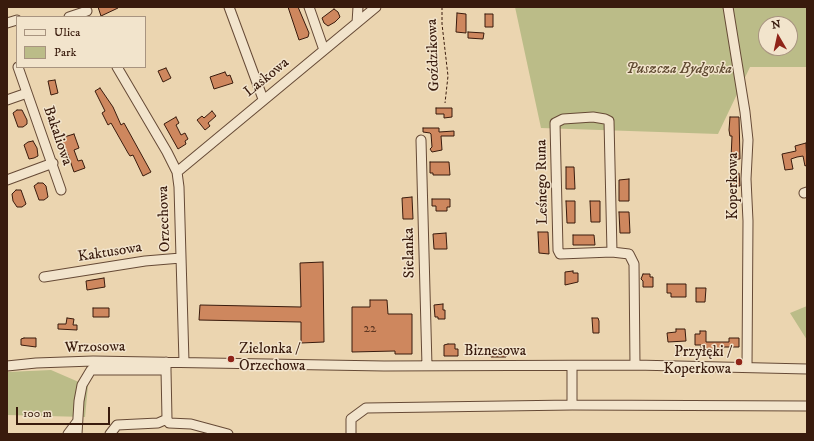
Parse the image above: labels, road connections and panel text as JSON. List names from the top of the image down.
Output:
{
  "streets": {
    "street": [
      "Laskowa",
      "Bakaliowa",
      "Leśnego Runa",
      "Koperkowa",
      "Orzechowa",
      "Kaktusowa",
      "Sielanka",
      "Wrzosowa",
      "Biznesowa"
    ],
    "path": ["Goździkowa"]
  },
  "crossings": [
    ["Laskowa", "Orzechowa"],
    ["Leśnego Runa", "Biznesowa"],
    ["Koperkowa", "Biznesowa"],
    ["Orzechowa", "Kaktusowa"],
    ["Orzechowa", "Wrzosowa"],
    ["Orzechowa", "Biznesowa"],
    ["Sielanka", "Biznesowa"],
    ["Wrzosowa", "Biznesowa"]
  ],
  "parks": ["Puszcza Bydgoska"],
  "places": ["Zielonka / Orzechowa", "Przyłęki / Koperkowa"],
  "house_numbers": ["22"],
  "legend": ["Ulica", "Park"],
  "scale_bar": "100 m",
  "north": "top"
}
